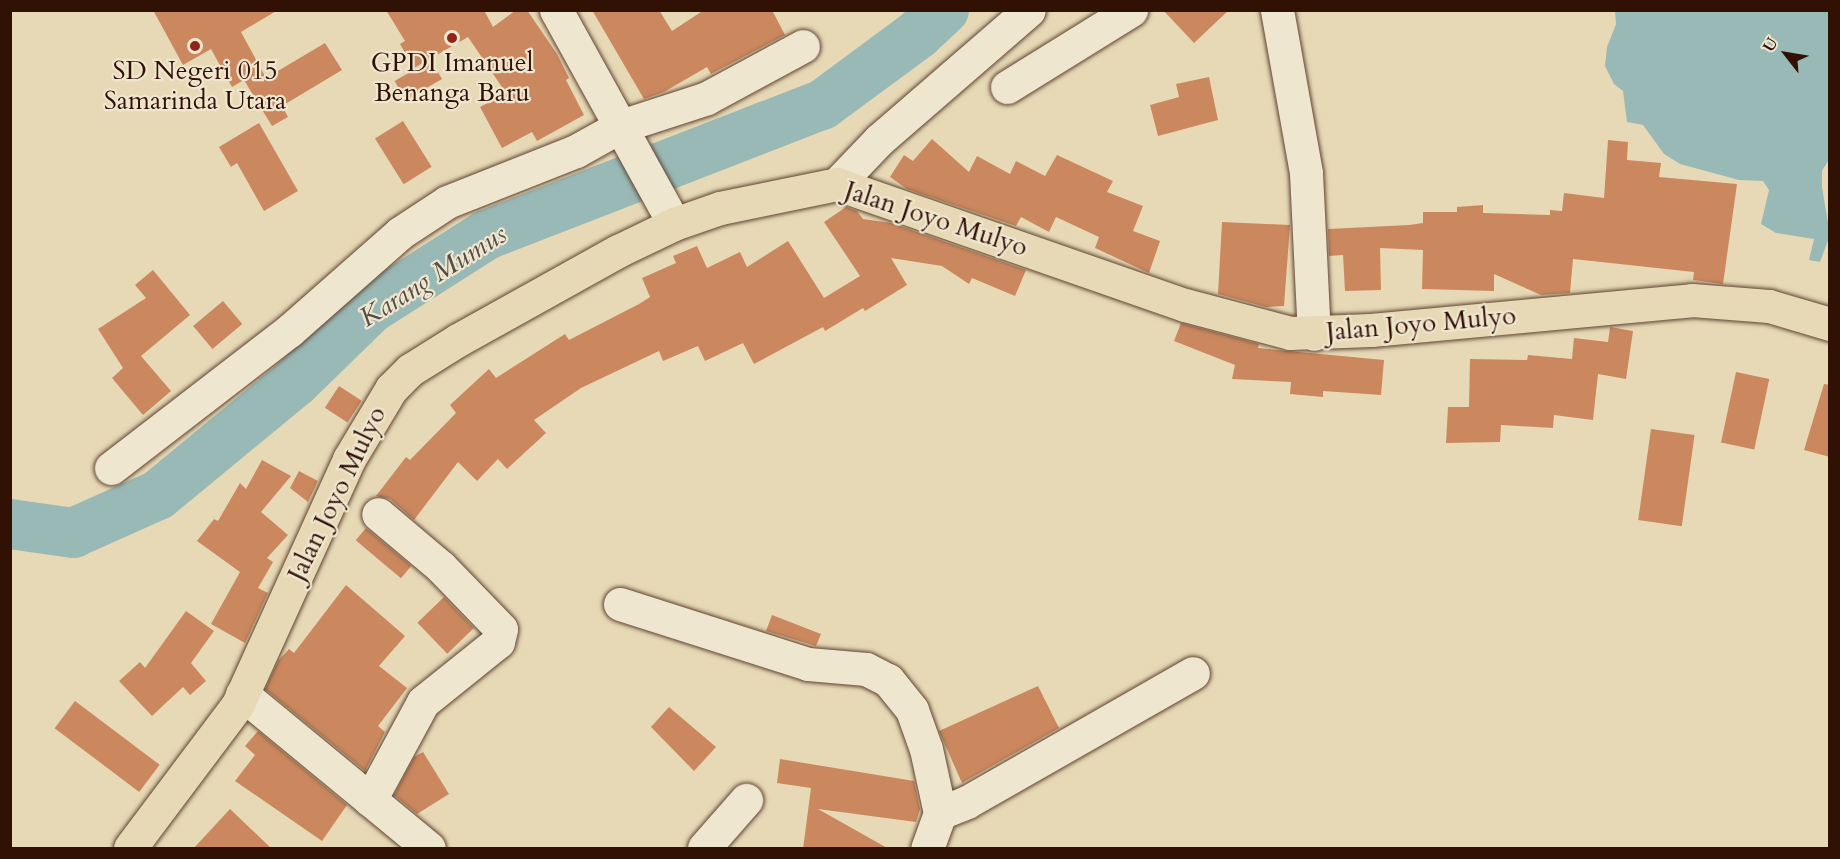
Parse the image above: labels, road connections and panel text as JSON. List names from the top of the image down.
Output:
{
  "streets": {
    "main road": ["Jalan Joyo Mulyo"]
  },
  "water": ["Karang Mumus"],
  "places": ["GPDI Imanuel Benanga Baru", "SD Negeri 015 Samarinda Utara"],
  "north": "top left"
}
